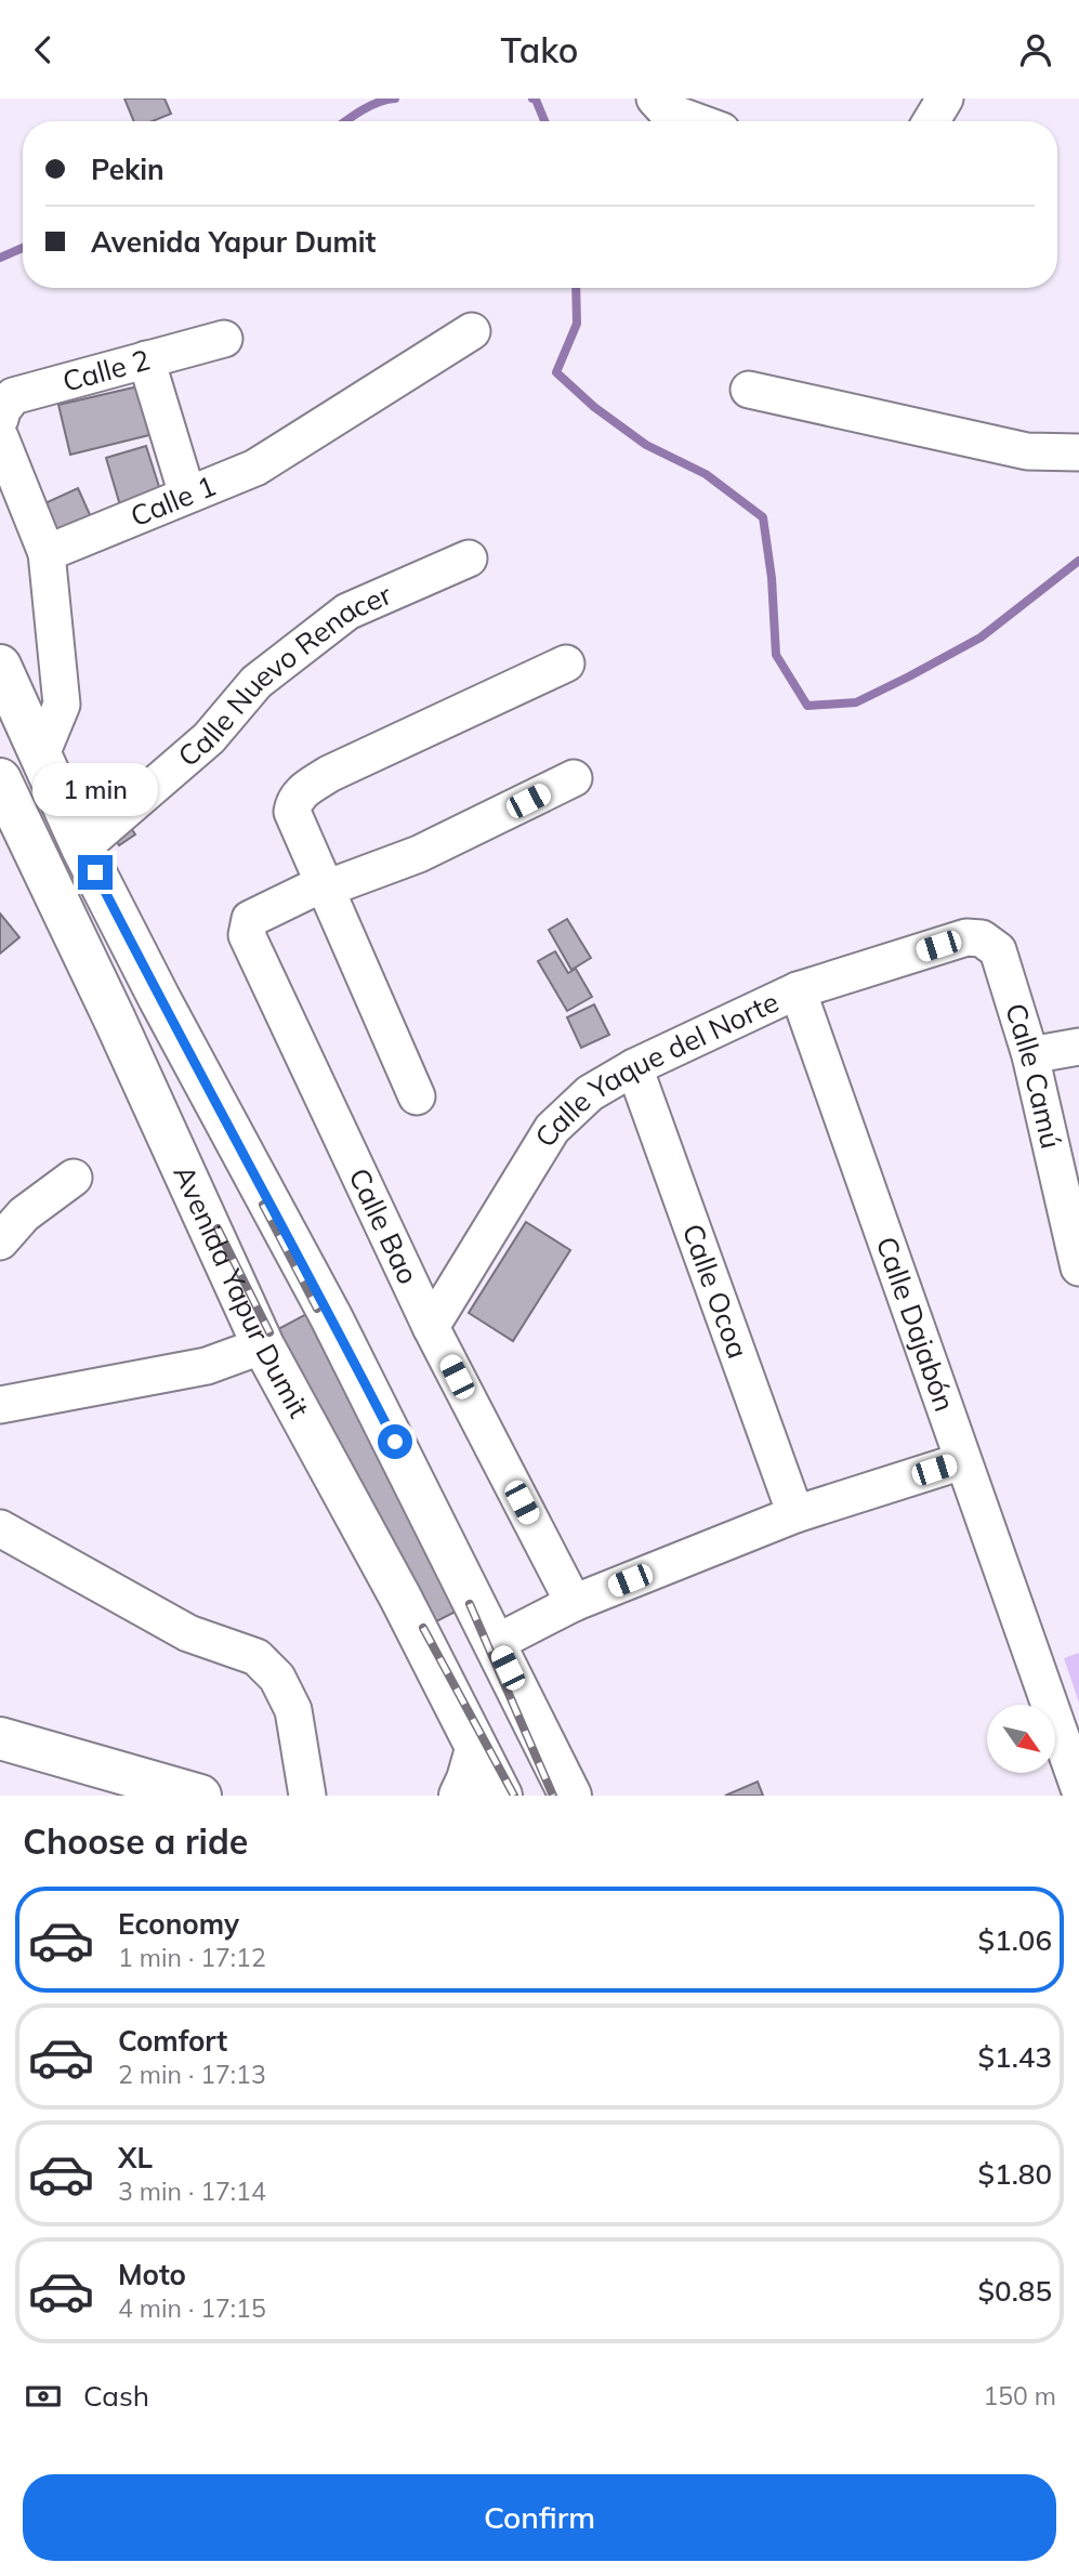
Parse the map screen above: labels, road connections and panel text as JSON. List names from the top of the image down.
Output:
{
  "streets": {
    "main road": ["Avenida Yapur Dumit"],
    "street": [
      "Calle 2",
      "Calle 1",
      "Calle Nuevo Renacer",
      "Calle Yaque del Norte",
      "Calle Camú",
      "Calle Bao",
      "Calle Ocoa",
      "Calle Dajabón"
    ]
  },
  "crossings": [
    ["Calle Yaque del Norte", "Calle Camú"],
    ["Calle Yaque del Norte", "Calle Bao"],
    ["Calle Yaque del Norte", "Calle Ocoa"],
    ["Calle Yaque del Norte", "Calle Dajabón"]
  ],
  "north": "bottom right",
  "page": {
    "header": "Tako",
    "banner": ["Pekin", "Avenida Yapur Dumit"],
    "bubble": "1 min",
    "heading": "Choose a ride",
    "list": [
      {
        "name": "Economy",
        "note": "1 min · 17:12",
        "value": "$1.06"
      },
      {
        "name": "Comfort",
        "note": "2 min · 17:13",
        "value": "$1.43"
      },
      {
        "name": "XL",
        "note": "3 min · 17:14",
        "value": "$1.80"
      },
      {
        "name": "Moto",
        "note": "4 min · 17:15",
        "value": "$0.85"
      }
    ],
    "pay": ["Cash", "150 m"],
    "buttons": "Confirm"
  }
}
